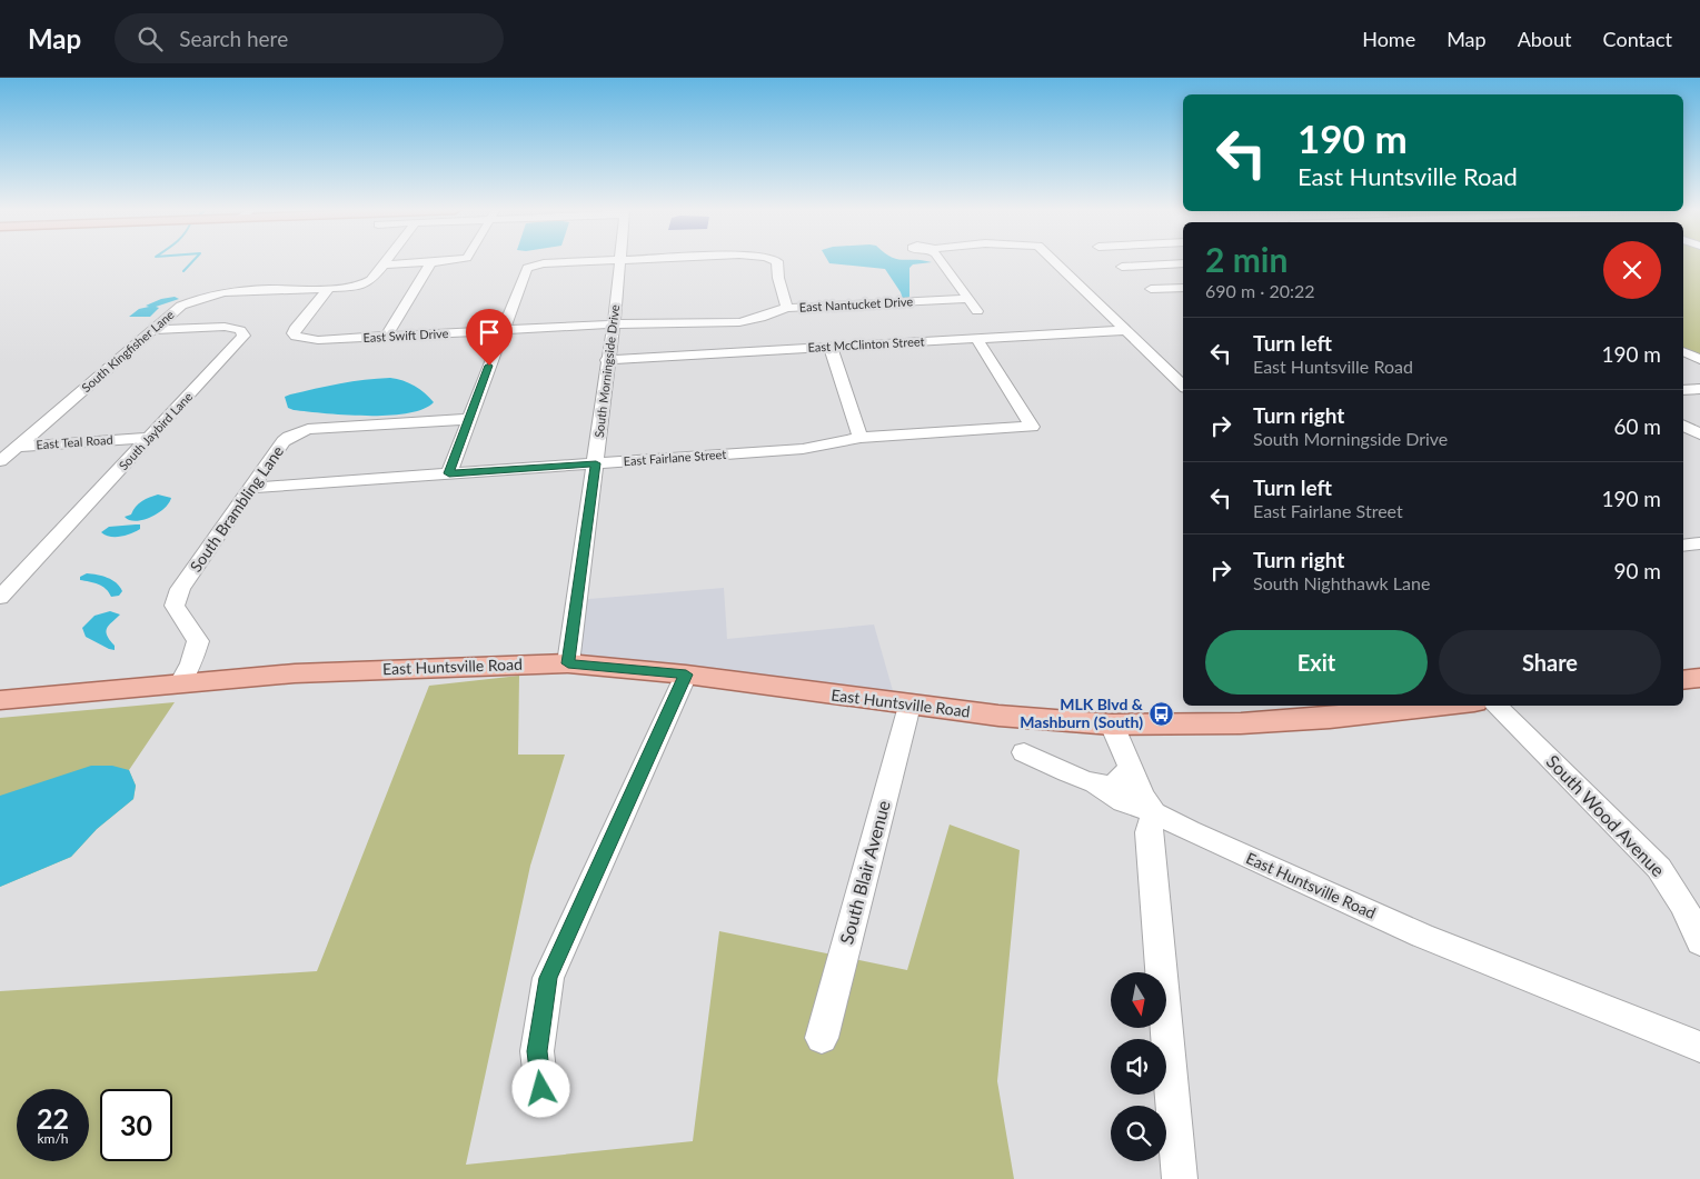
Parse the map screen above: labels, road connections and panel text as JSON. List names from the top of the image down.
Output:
{
  "streets": {
    "main road": ["East Huntsville Road"],
    "street": [
      "East Nantucket Drive",
      "East Swift Drive",
      "East McClinton Street",
      "South Kingfisher Lane",
      "South Morningside Drive",
      "South Jaybird Lane",
      "East Teal Road",
      "East Fairlane Street",
      "South Brambling Lane",
      "South Wood Avenue",
      "South Blair Avenue"
    ]
  },
  "crossings": [
    ["East Nantucket Drive", "East Swift Drive"],
    ["East Nantucket Drive", "South Morningside Drive"],
    ["East Swift Drive", "South Kingfisher Lane"],
    ["East Swift Drive", "South Morningside Drive"],
    ["East McClinton Street", "South Morningside Drive"],
    ["East McClinton Street", "East Fairlane Street"],
    ["South Kingfisher Lane", "South Jaybird Lane"],
    ["South Kingfisher Lane", "East Teal Road"],
    ["South Morningside Drive", "East Fairlane Street"],
    ["South Morningside Drive", "East Huntsville Road"],
    ["South Jaybird Lane", "East Teal Road"],
    ["East Fairlane Street", "South Brambling Lane"],
    ["South Brambling Lane", "East Huntsville Road"],
    ["East Huntsville Road", "South Blair Avenue"]
  ],
  "places": {
    "bus stop": ["MLK Blvd & Mashburn (South)"]
  },
  "north": "bottom",
  "page": {
    "header": "Map",
    "search": "Search here",
    "nav": [
      "Home",
      "Map",
      "About",
      "Contact"
    ],
    "turn": ["190 m", "East Huntsville Road"],
    "heading": ["2 min", "690 m · 20:22"],
    "list": [
      {
        "name": "Turn left",
        "note": "East Huntsville Road",
        "value": "190 m"
      },
      {
        "name": "Turn right",
        "note": "South Morningside Drive",
        "value": "60 m"
      },
      {
        "name": "Turn left",
        "note": "East Fairlane Street",
        "value": "190 m"
      },
      {
        "name": "Turn right",
        "note": "South Nighthawk Lane",
        "value": "90 m"
      }
    ],
    "buttons": ["Exit", "Share"],
    "speed": "22 km/h",
    "limit": "30"
  }
}
